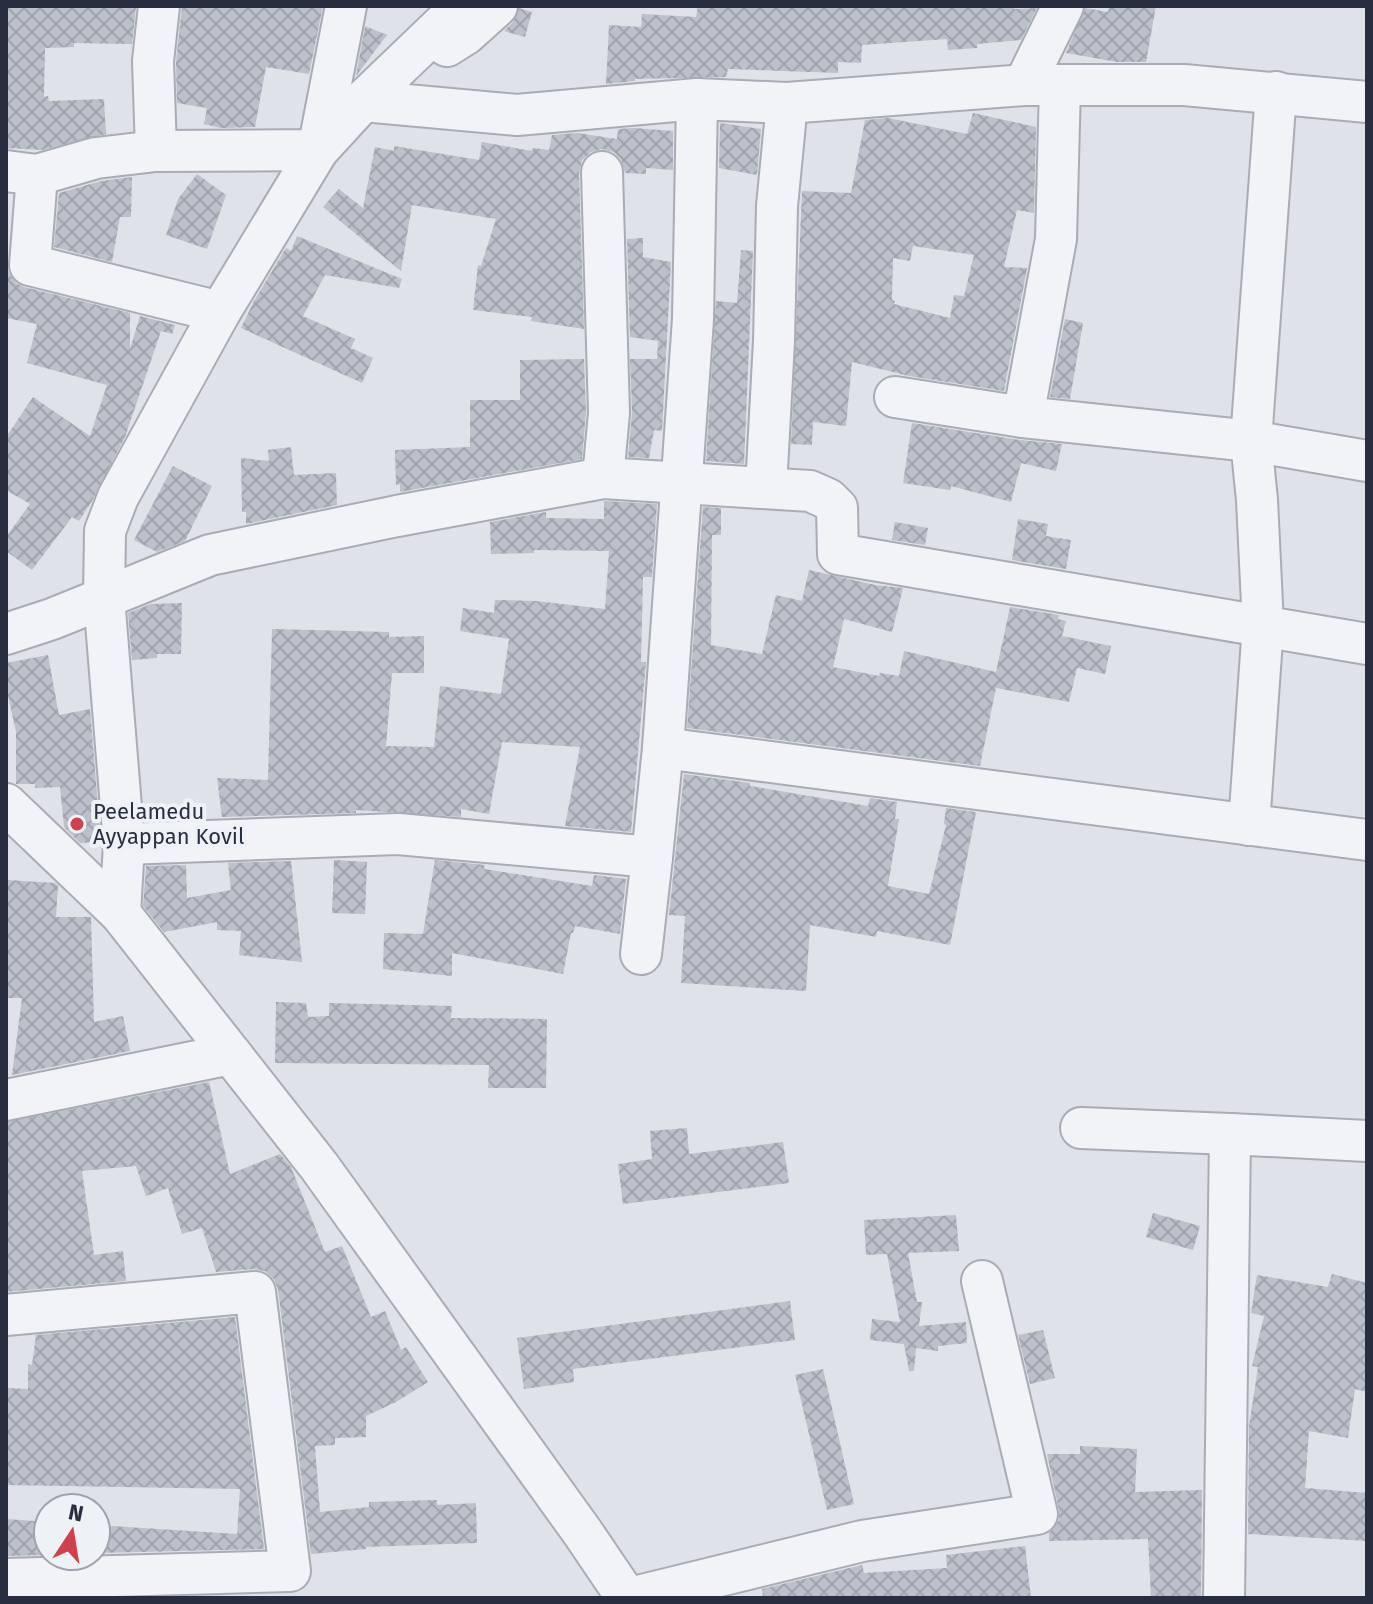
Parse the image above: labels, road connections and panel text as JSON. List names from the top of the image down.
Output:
{
  "places": ["Peelamedu Ayyappan Kovil"],
  "north": "top"
}
